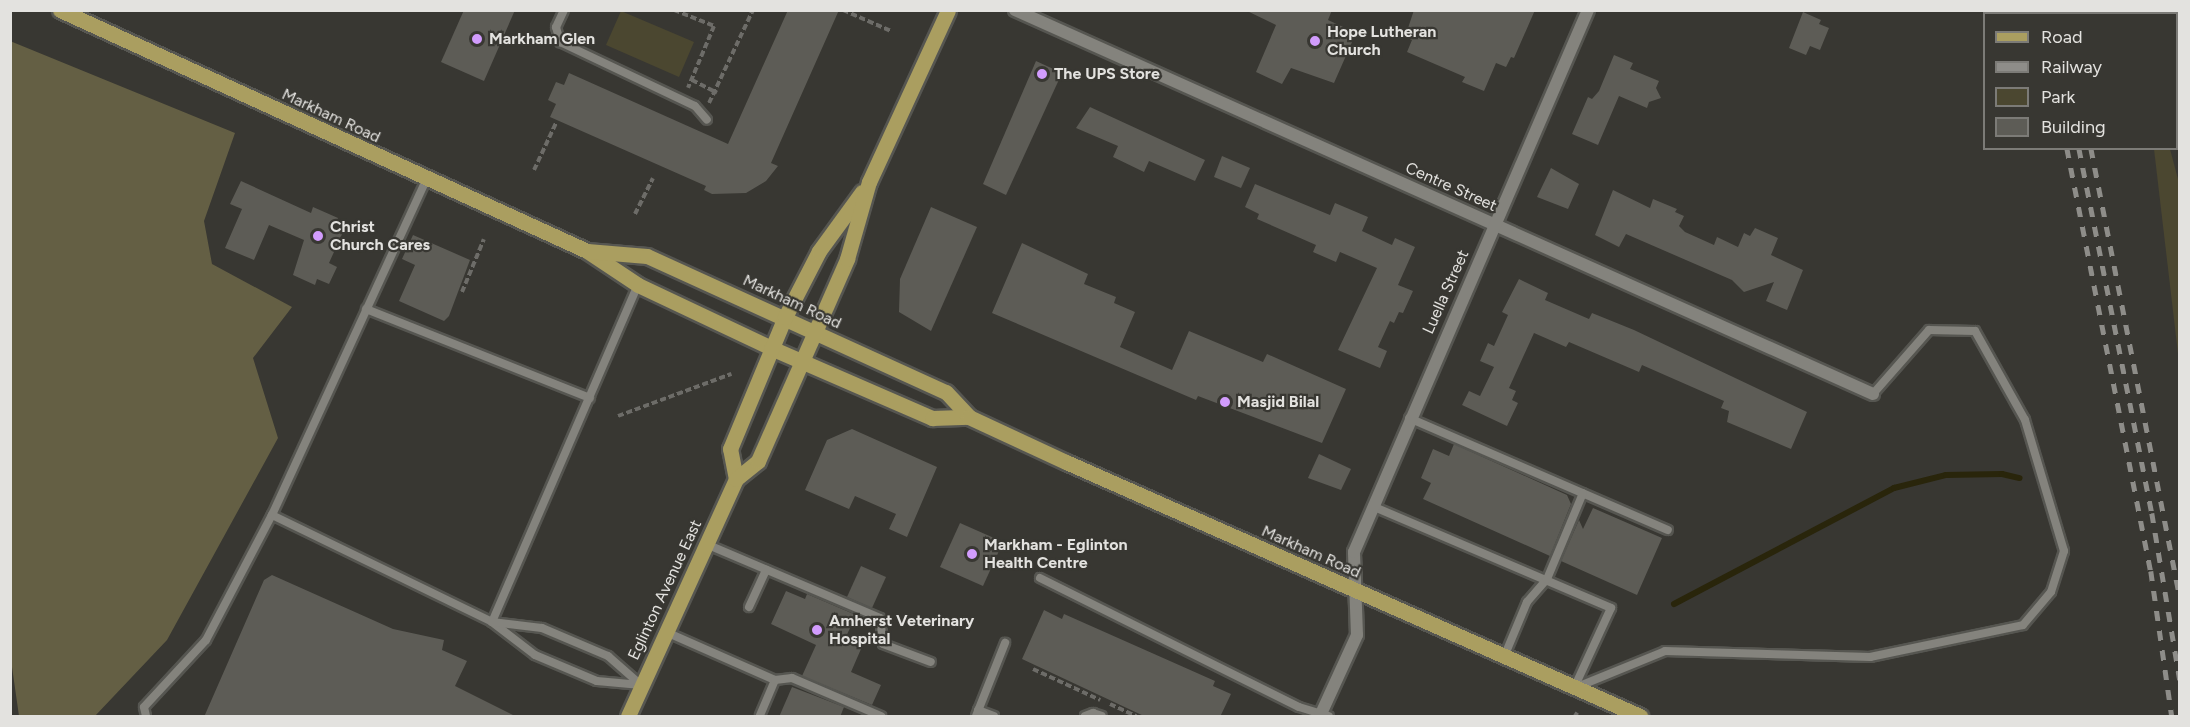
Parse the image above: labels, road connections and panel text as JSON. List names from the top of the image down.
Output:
{
  "streets": {
    "main road": ["Markham Road", "Eglinton Avenue East"],
    "street": ["Centre Street", "Luella Street"]
  },
  "crossings": [
    ["Markham Road", "Luella Street"],
    ["Markham Road", "Eglinton Avenue East"],
    ["Centre Street", "Luella Street"]
  ],
  "places": [
    "Markham Glen",
    "Hope Lutheran Church",
    "The UPS Store",
    "Christ Church Cares",
    "Masjid Bilal",
    "Markham - Eglinton Health Centre",
    "Amherst Veterinary Hospital"
  ],
  "legend": [
    "Road",
    "Railway",
    "Park",
    "Building"
  ]
}
